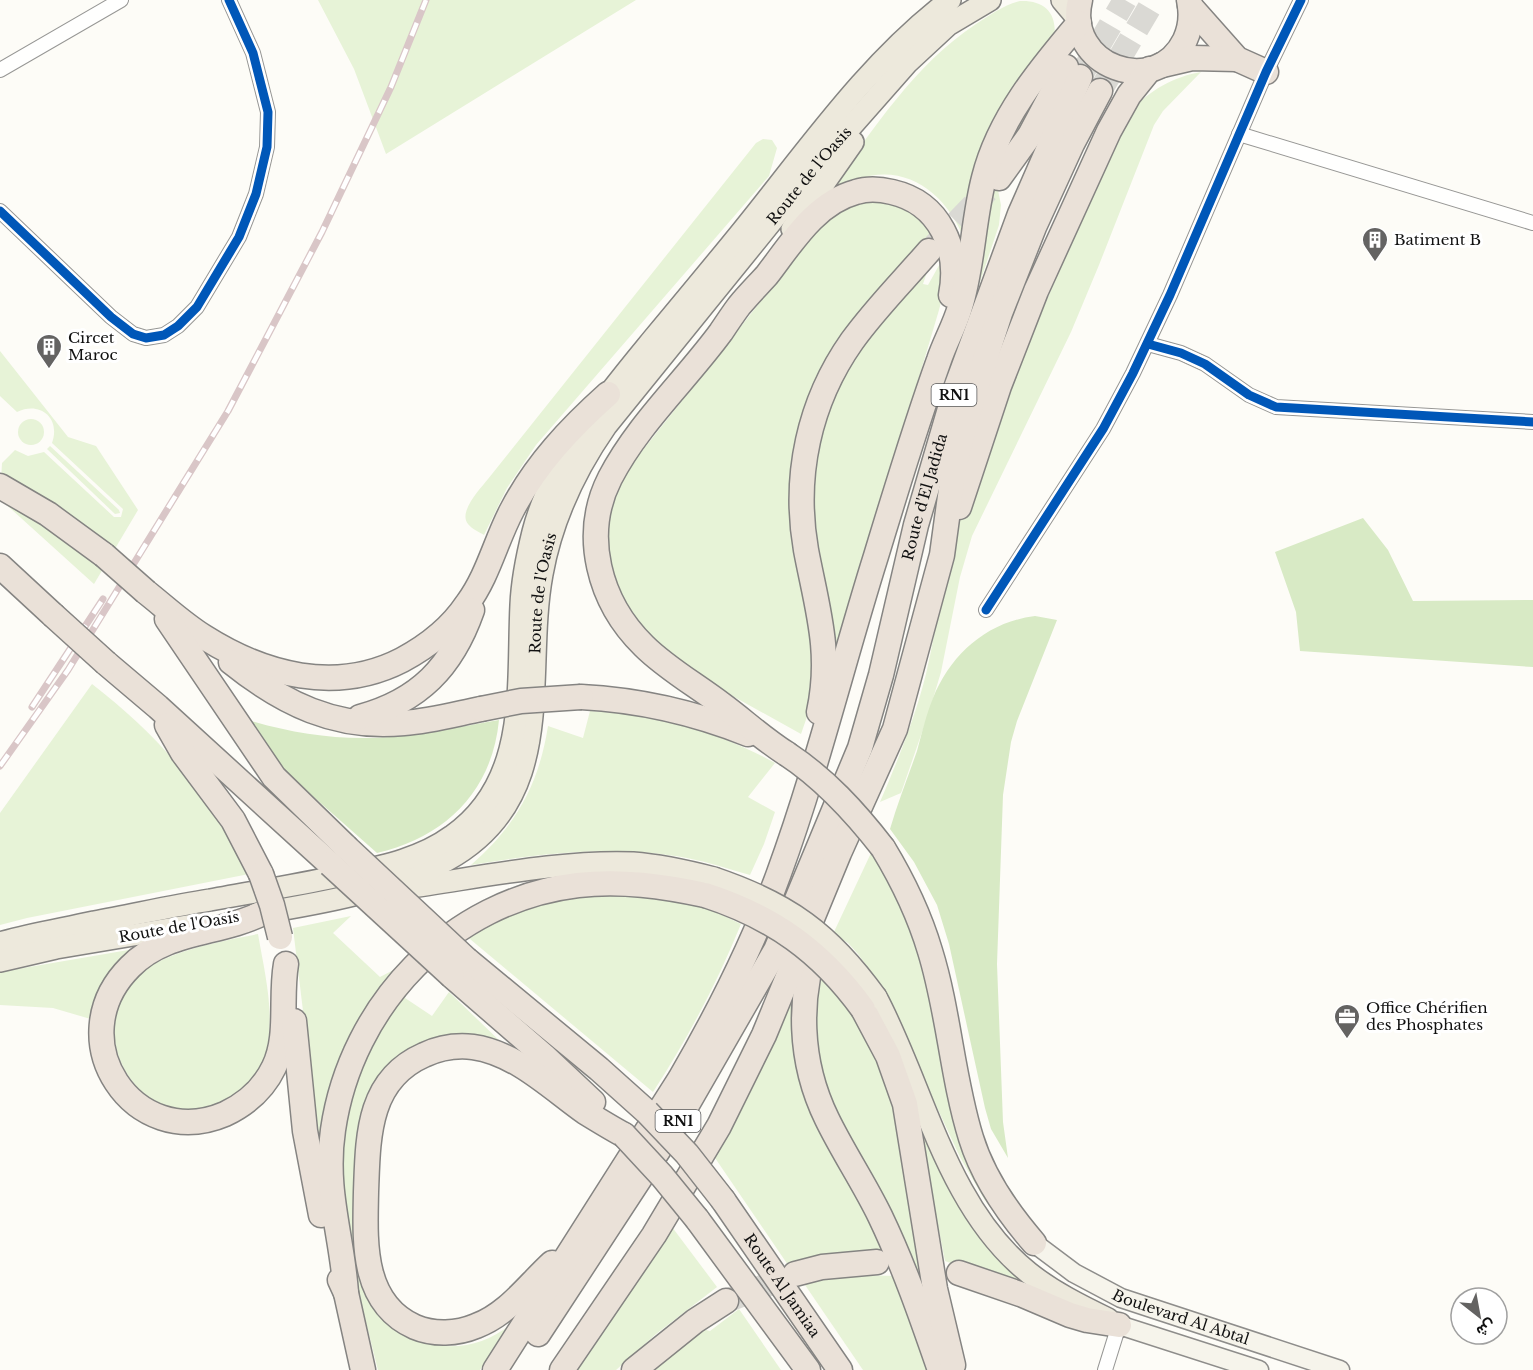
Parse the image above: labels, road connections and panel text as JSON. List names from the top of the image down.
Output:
{
  "streets": {
    "highway": ["RN1", "Route d'El Jadida", "Route Al Jamiaa"],
    "main road": ["Route de l'Oasis", "Boulevard Al Abtal"]
  },
  "crossings": [
    ["RN1", "Route d'El Jadida"]
  ],
  "places": {
    "building": ["Batiment B", "Circet Maroc"],
    "office": ["Office Chérifien des Phosphates"]
  },
  "north": "bottom right"
}
